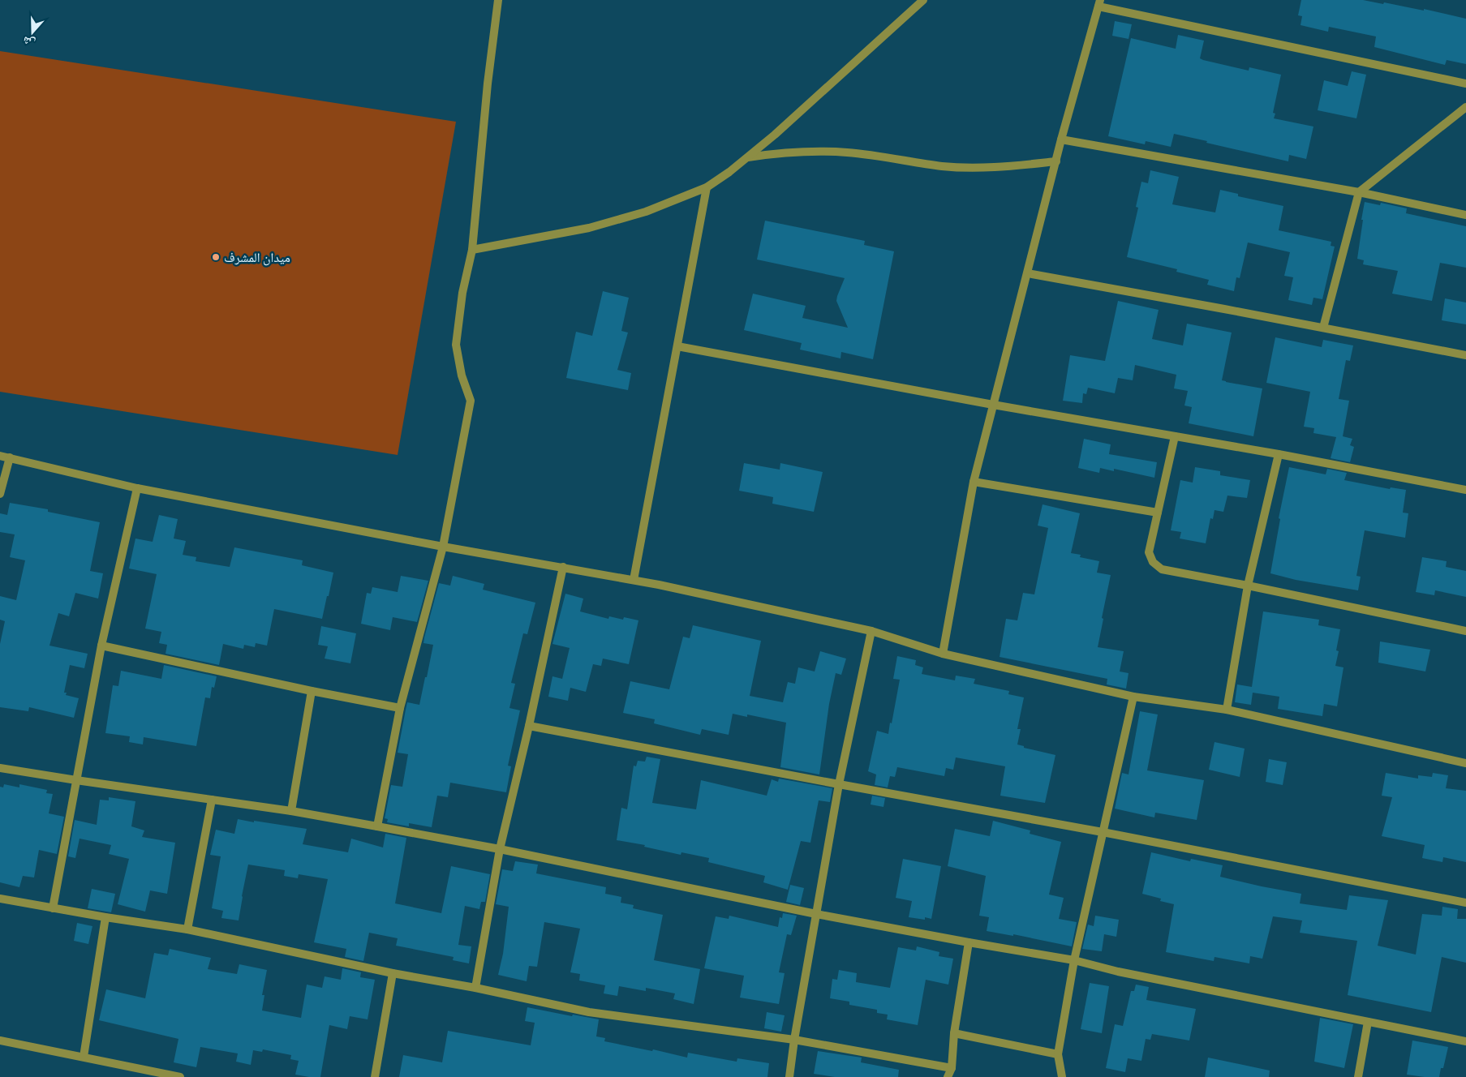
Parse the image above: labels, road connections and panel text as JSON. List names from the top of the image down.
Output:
{
  "places": ["ميدان المشرف"],
  "north": "bottom"
}
